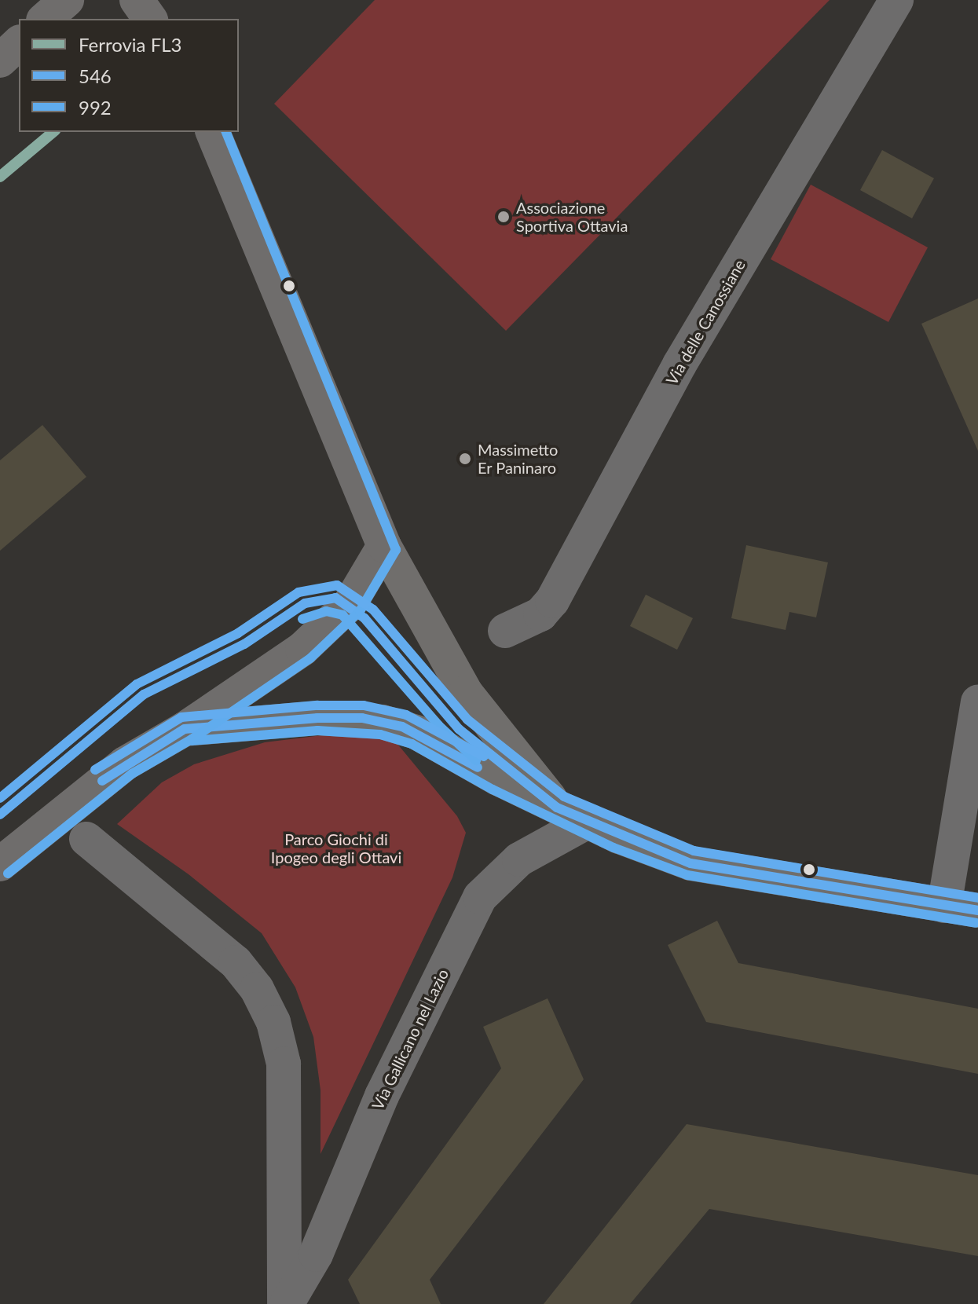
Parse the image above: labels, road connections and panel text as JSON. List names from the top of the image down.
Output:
{
  "streets": {
    "street": ["Via delle Canossiane", "Via Gallicano nel Lazio"]
  },
  "parks": ["Parco Giochi di Ipogeo degli Ottavi"],
  "places": ["Associazione Sportiva Ottavia", "Massimetto Er Paninaro"],
  "lines": ["rail line FL3", "transit line 992", "transit line 546"],
  "legend": ["Ferrovia FL3", "546", "992"]
}
